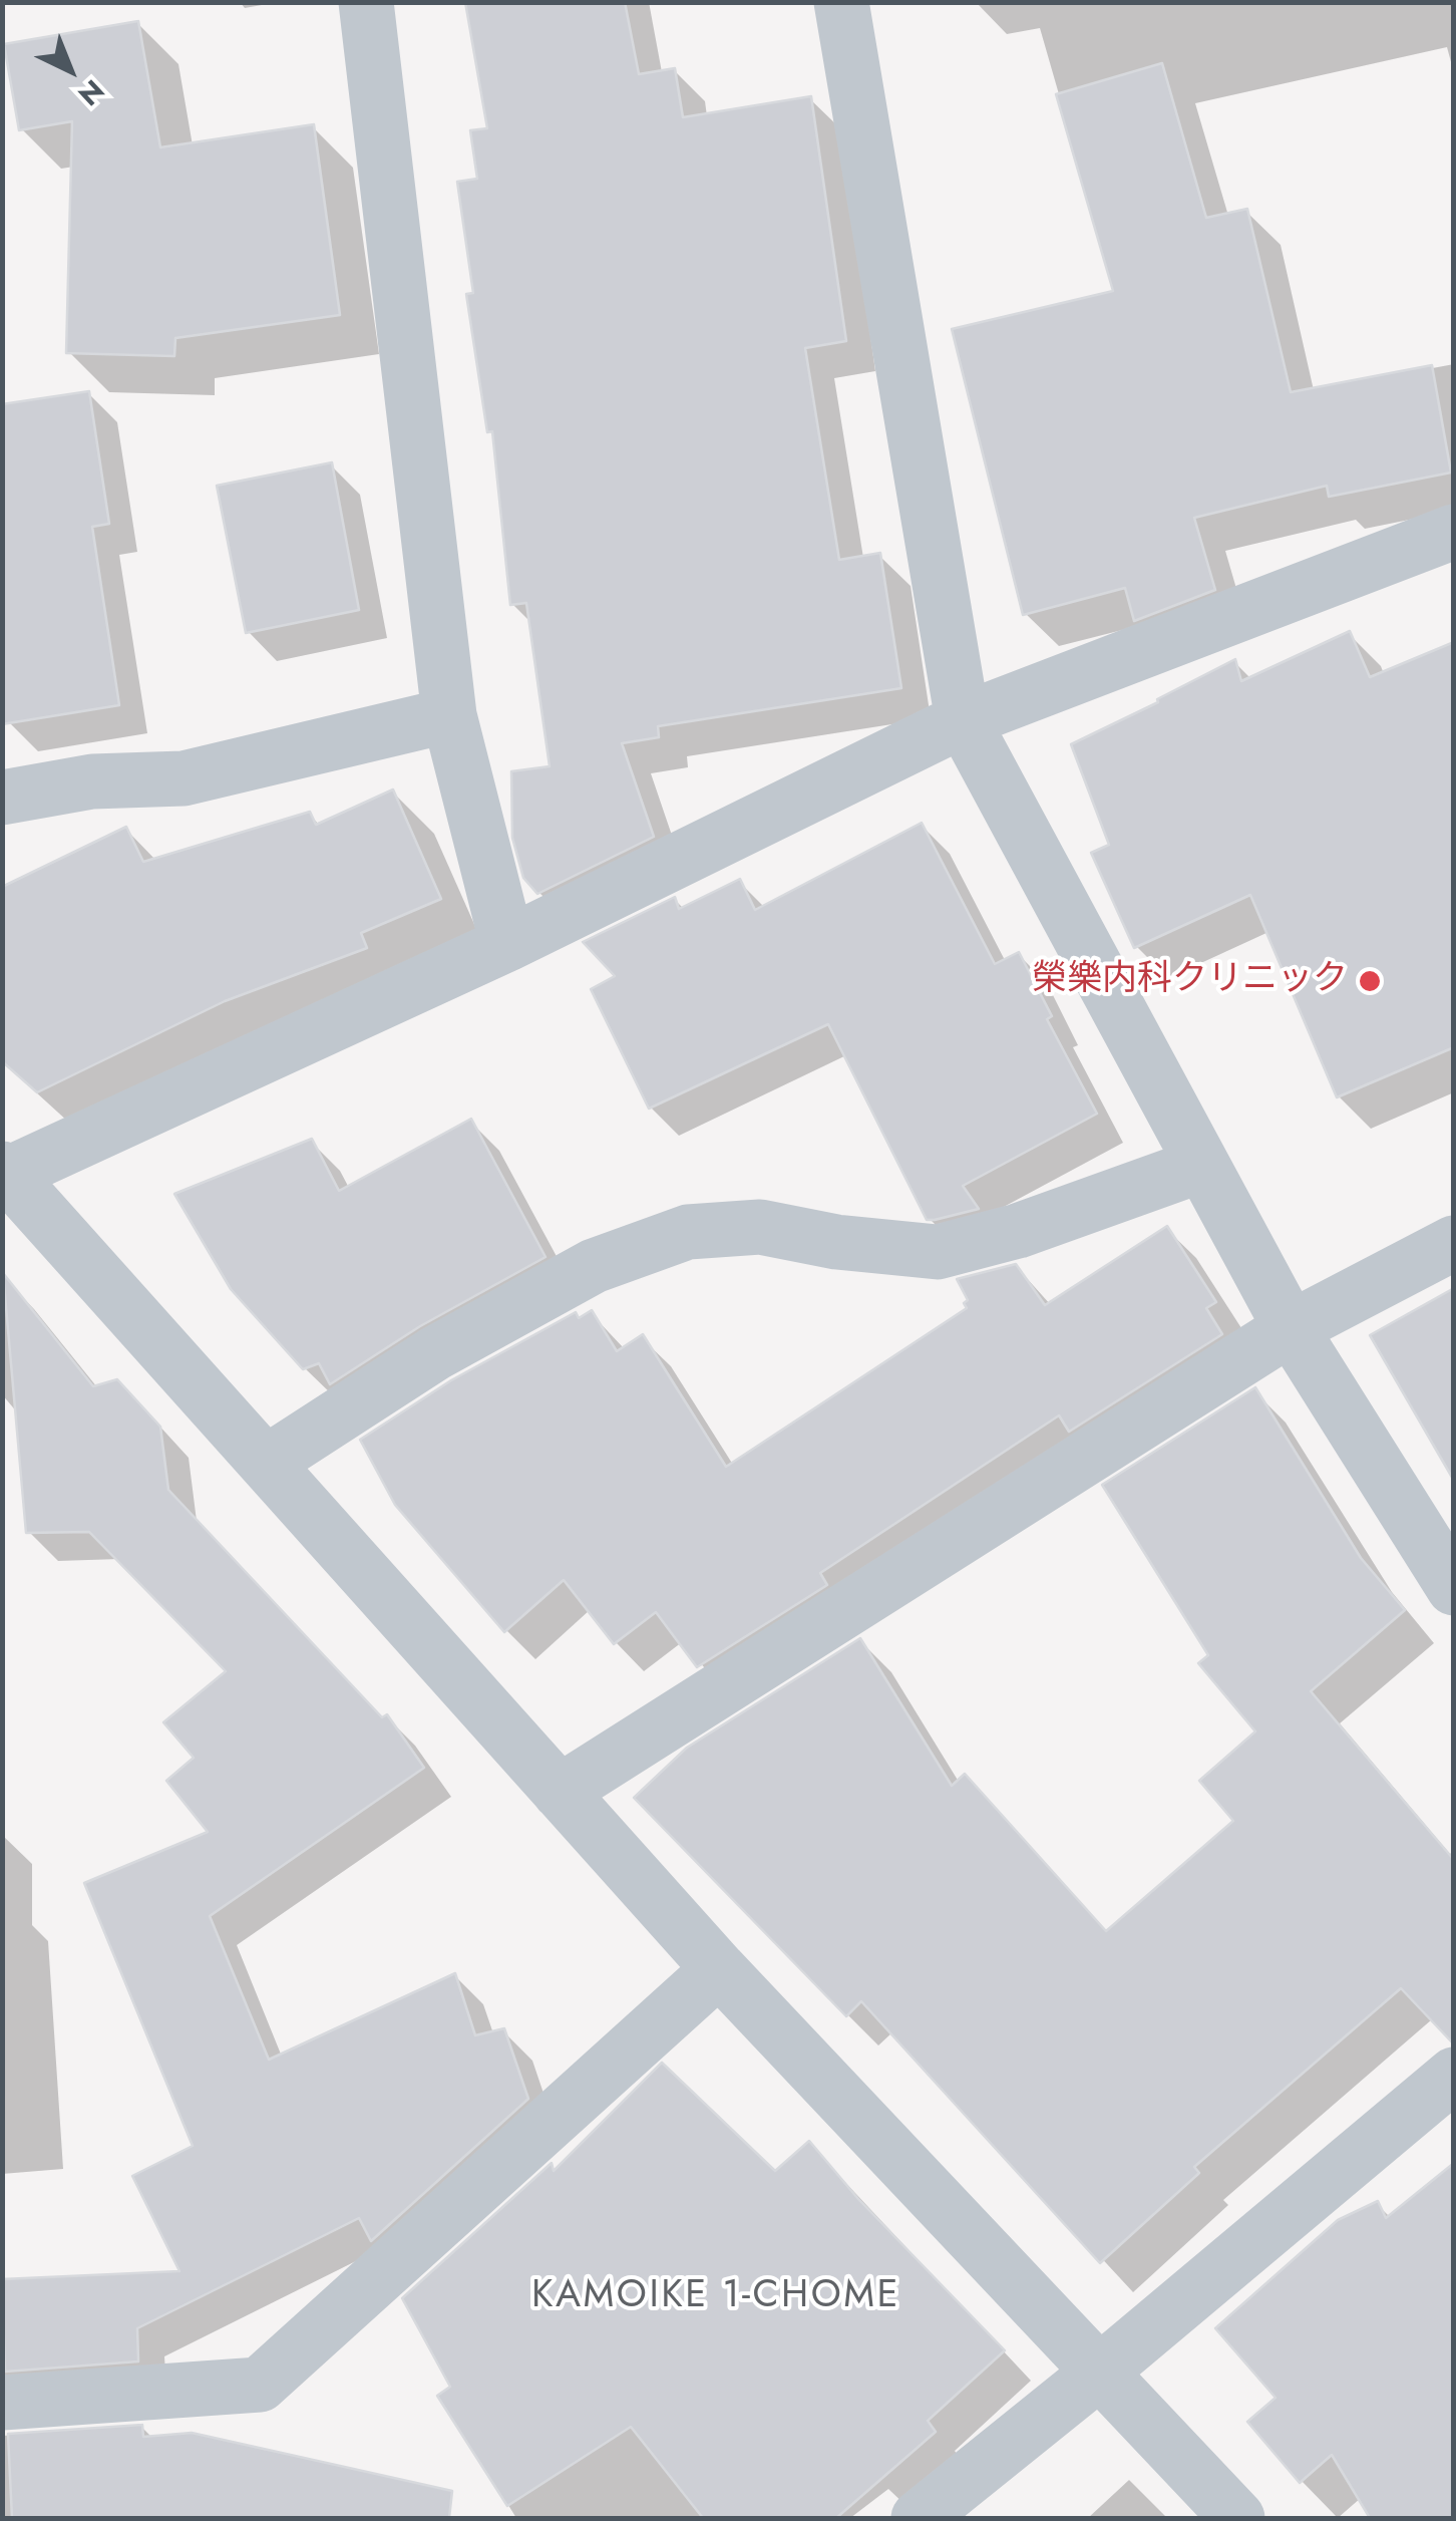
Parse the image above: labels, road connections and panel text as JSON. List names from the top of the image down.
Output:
{
  "districts": ["KAMOIKE 1-CHOME"],
  "places": ["榮樂内科クリニック"],
  "north": "bottom right"
}
